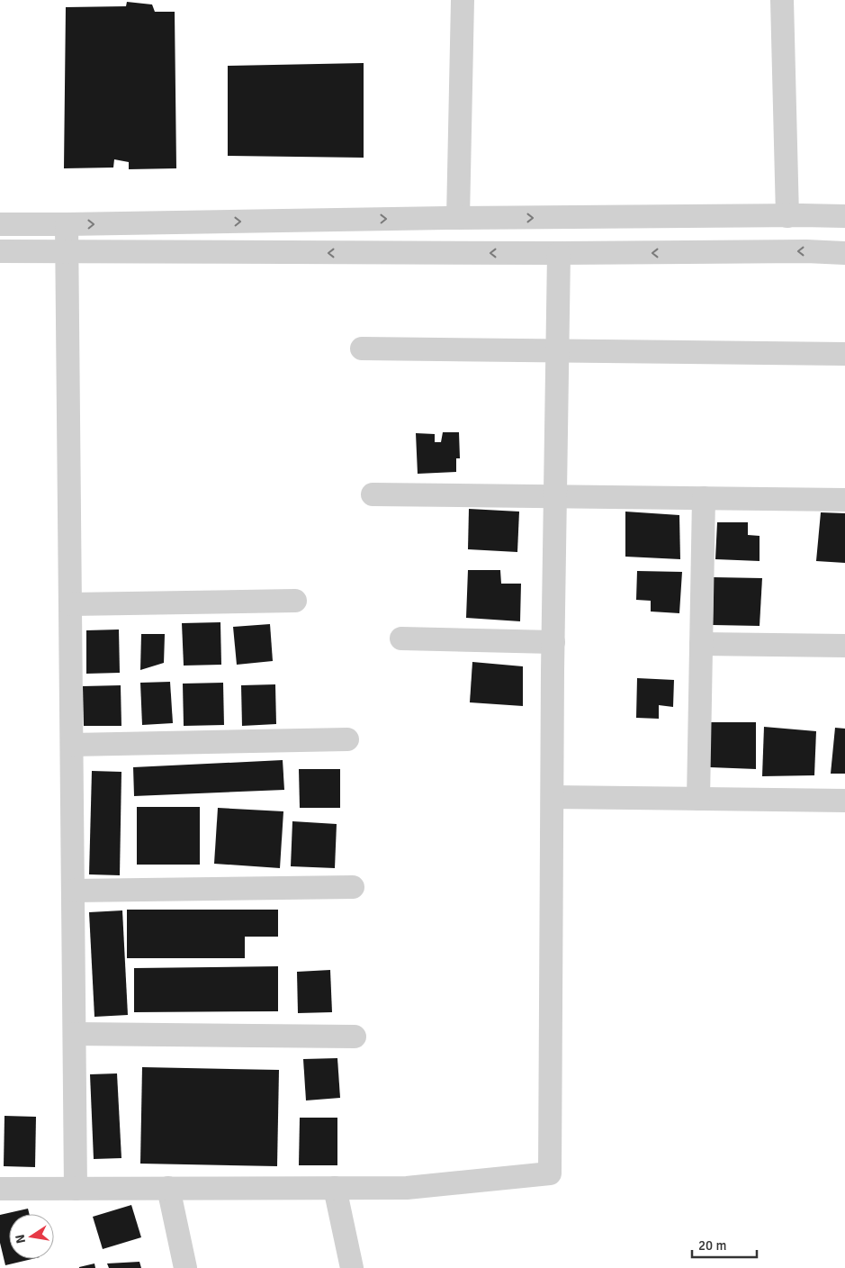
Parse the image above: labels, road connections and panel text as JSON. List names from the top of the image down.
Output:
{
  "scale_bar": "20 m",
  "north": "left"
}
